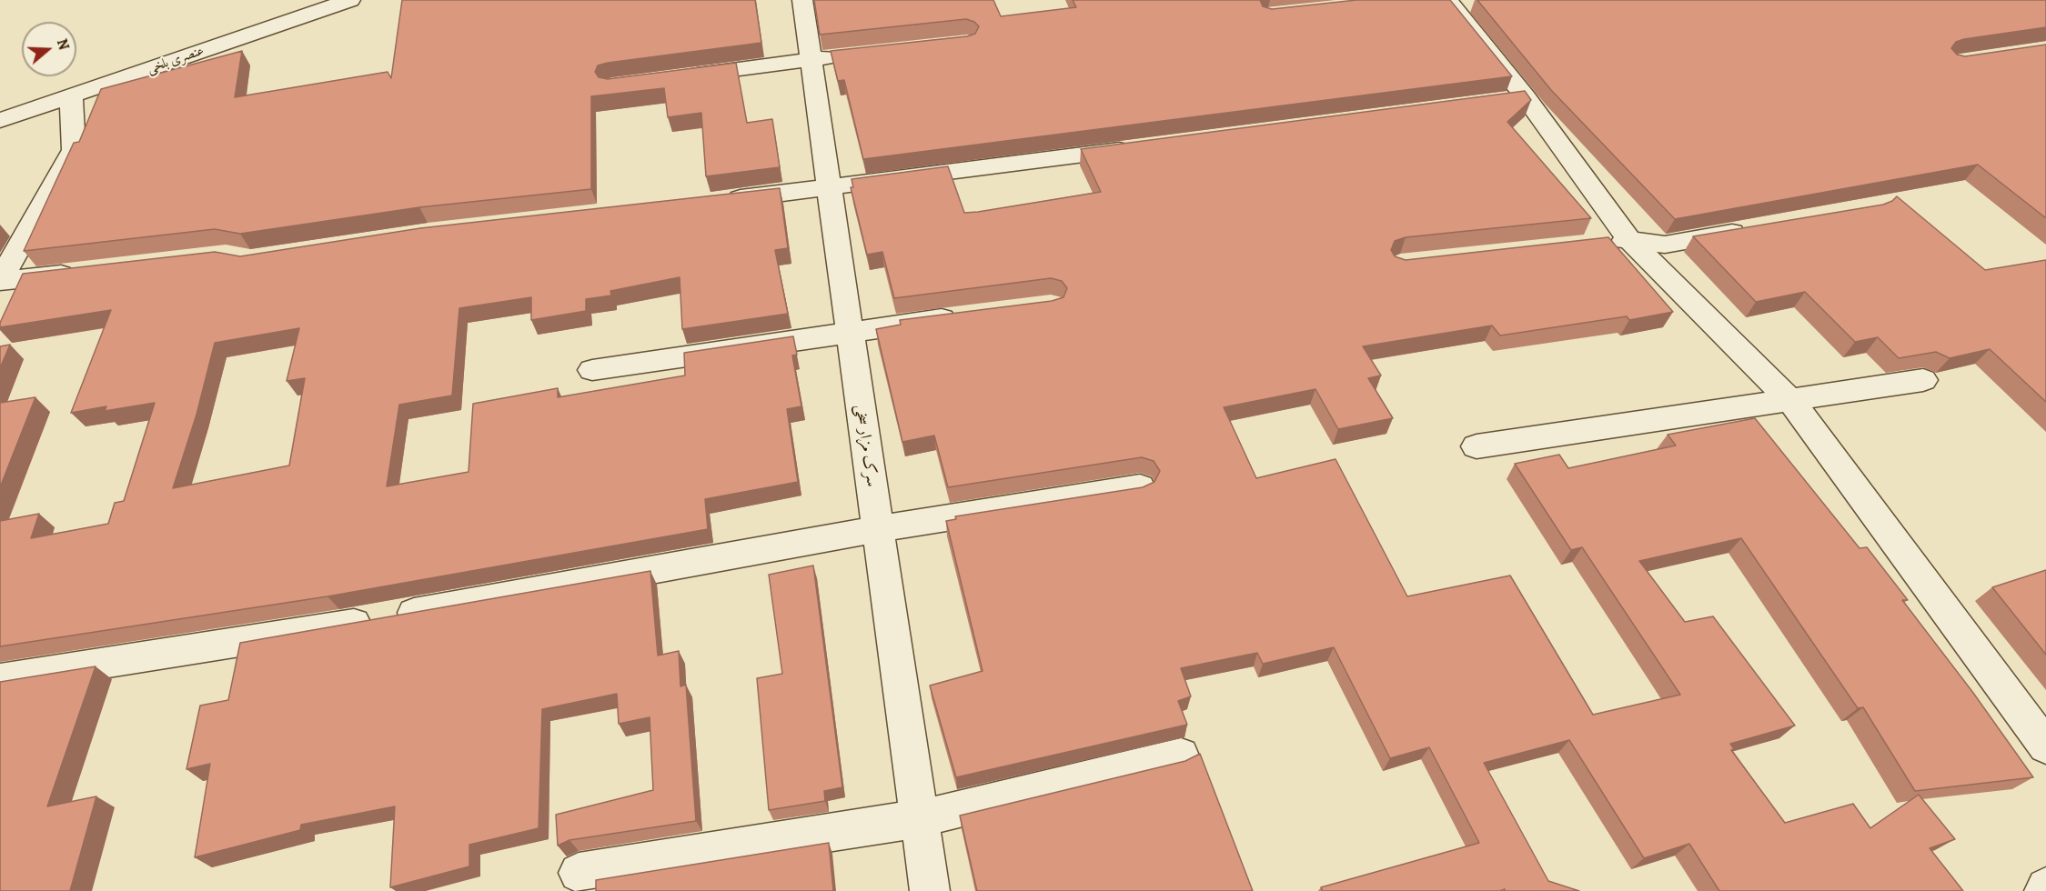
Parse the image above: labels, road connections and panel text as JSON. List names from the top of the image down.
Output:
{
  "streets": {
    "street": ["عنصری بلخی", "سرک مزار سخی"]
  },
  "north": "right"
}
